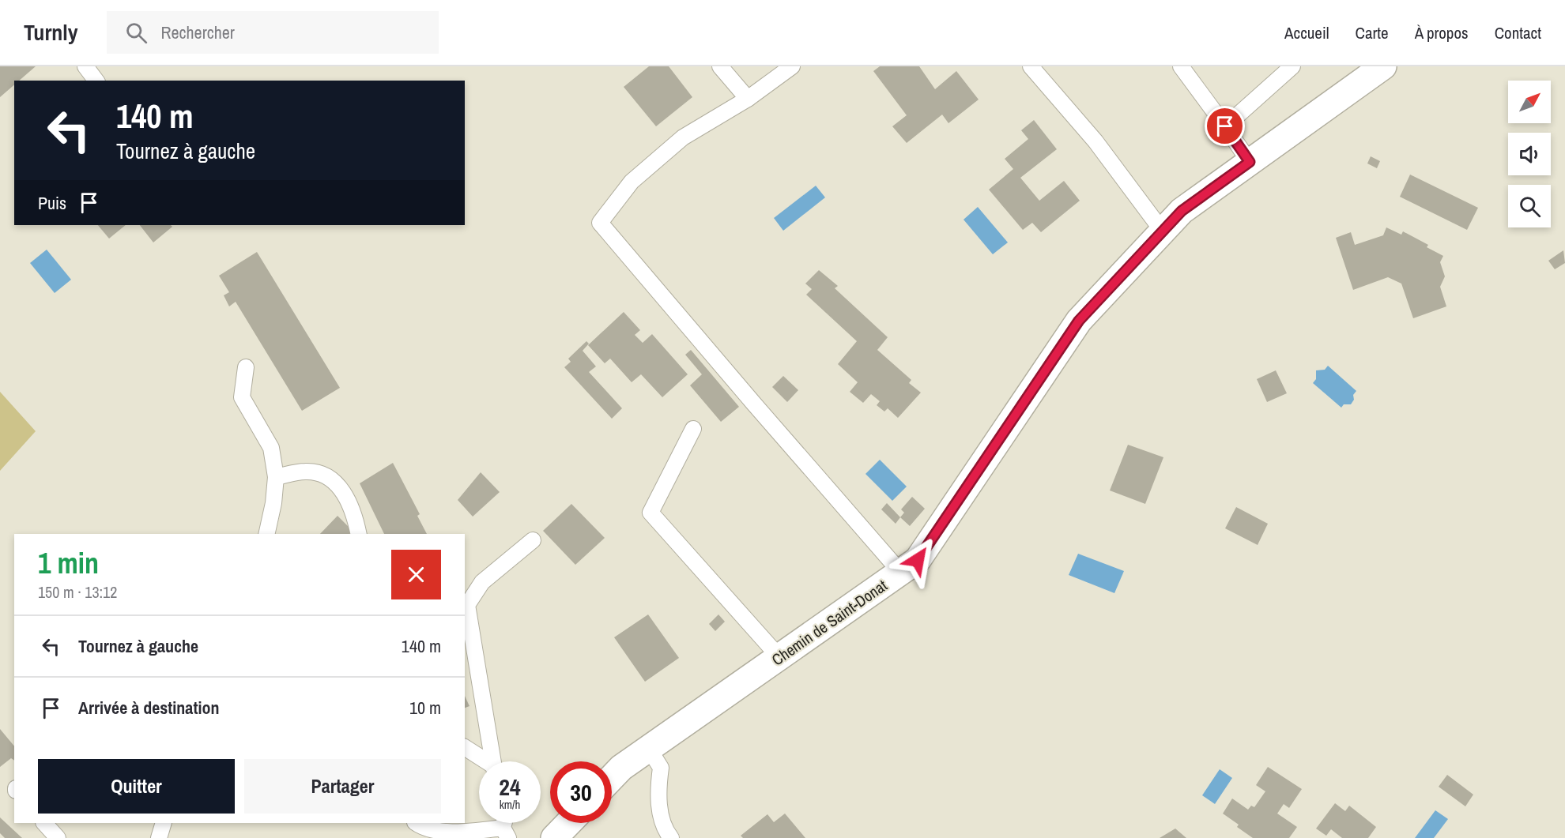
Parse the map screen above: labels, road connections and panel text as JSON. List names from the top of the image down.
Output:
{
  "streets": {
    "street": ["Chemin de Saint-Donat"]
  },
  "north": "top right",
  "page": {
    "header": "Turnly",
    "search": "Rechercher",
    "nav": [
      "Accueil",
      "Carte",
      "À propos",
      "Contact"
    ],
    "turn": ["140 m", "Tournez à gauche"],
    "then": "Puis",
    "heading": ["1 min", "150 m · 13:12"],
    "list": [
      {
        "name": "Tournez à gauche",
        "value": "140 m"
      },
      {
        "name": "Arrivée à destination",
        "value": "10 m"
      }
    ],
    "buttons": ["Quitter", "Partager"],
    "speed": "24 km/h",
    "limit": "30"
  }
}
